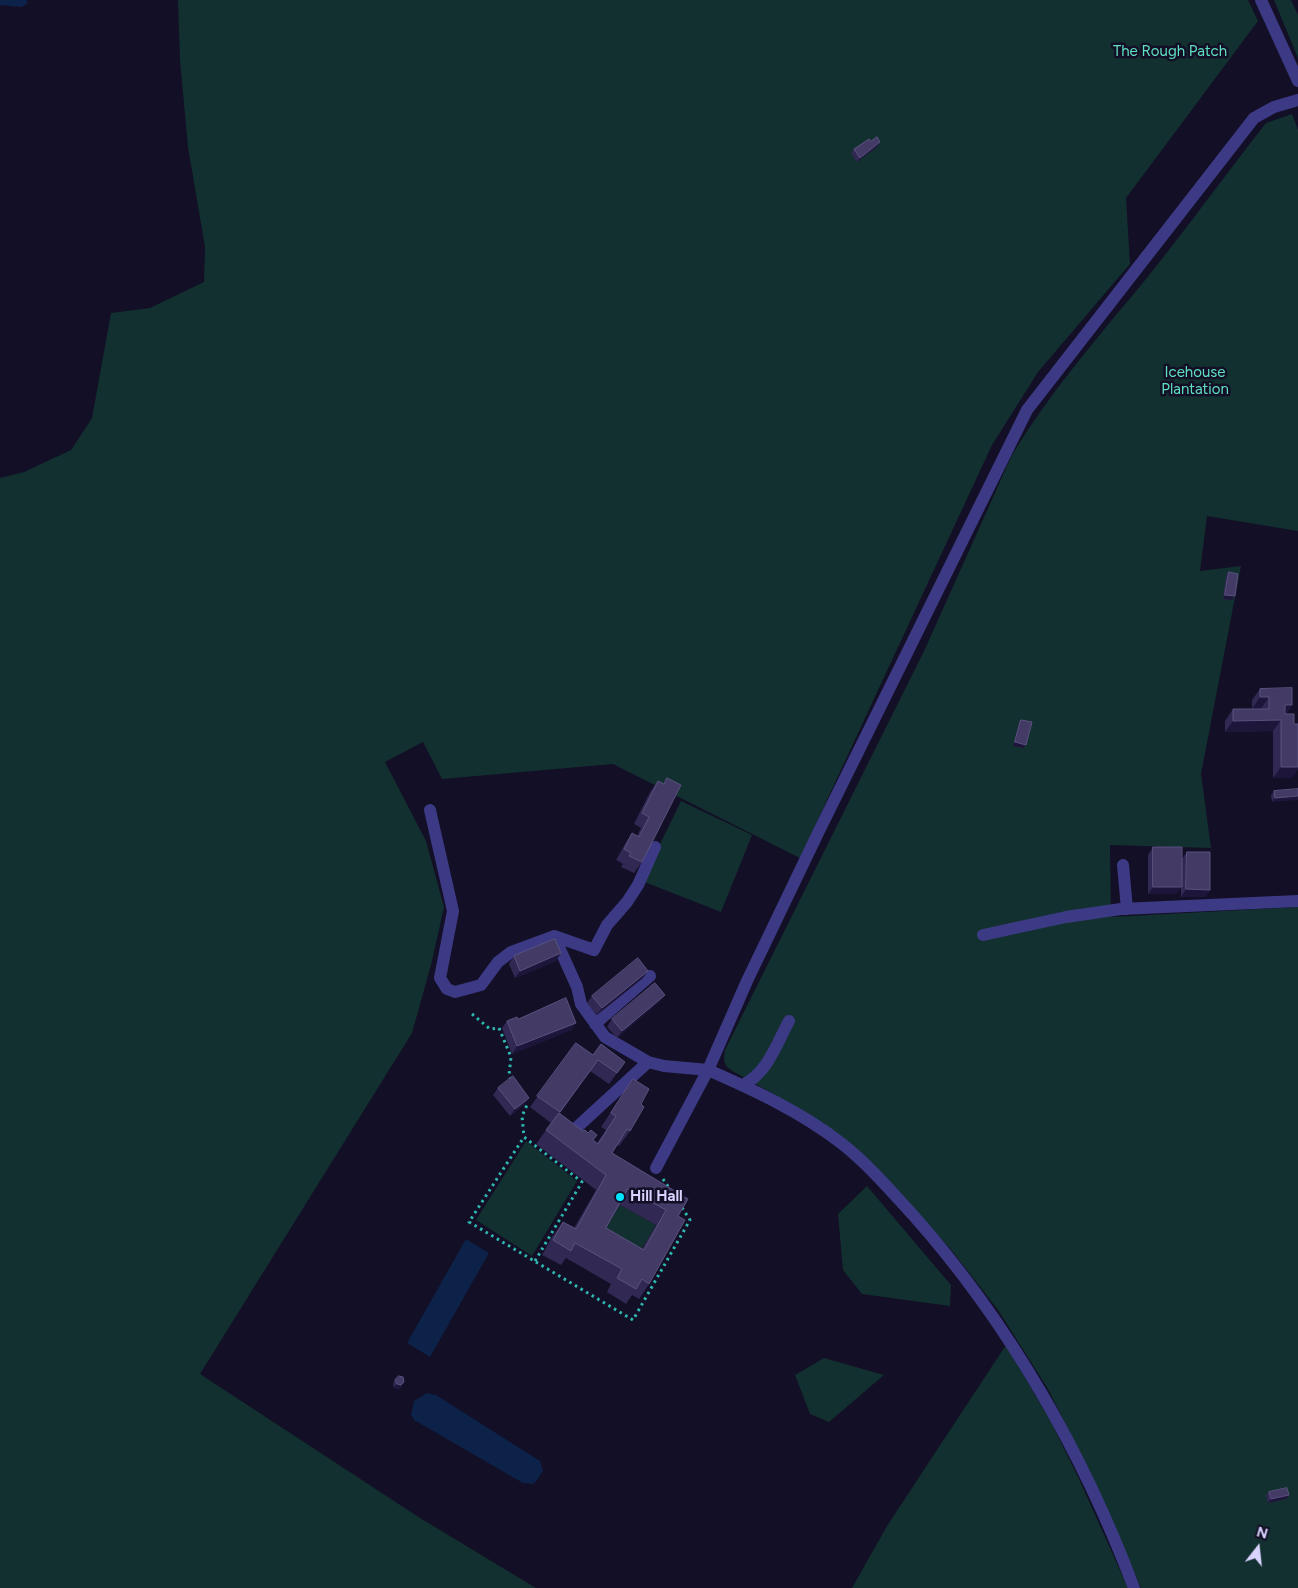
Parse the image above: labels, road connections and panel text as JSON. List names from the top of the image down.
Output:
{
  "parks": ["The Rough Patch", "Icehouse Plantation"],
  "places": ["Hill Hall"],
  "north": "top"
}
